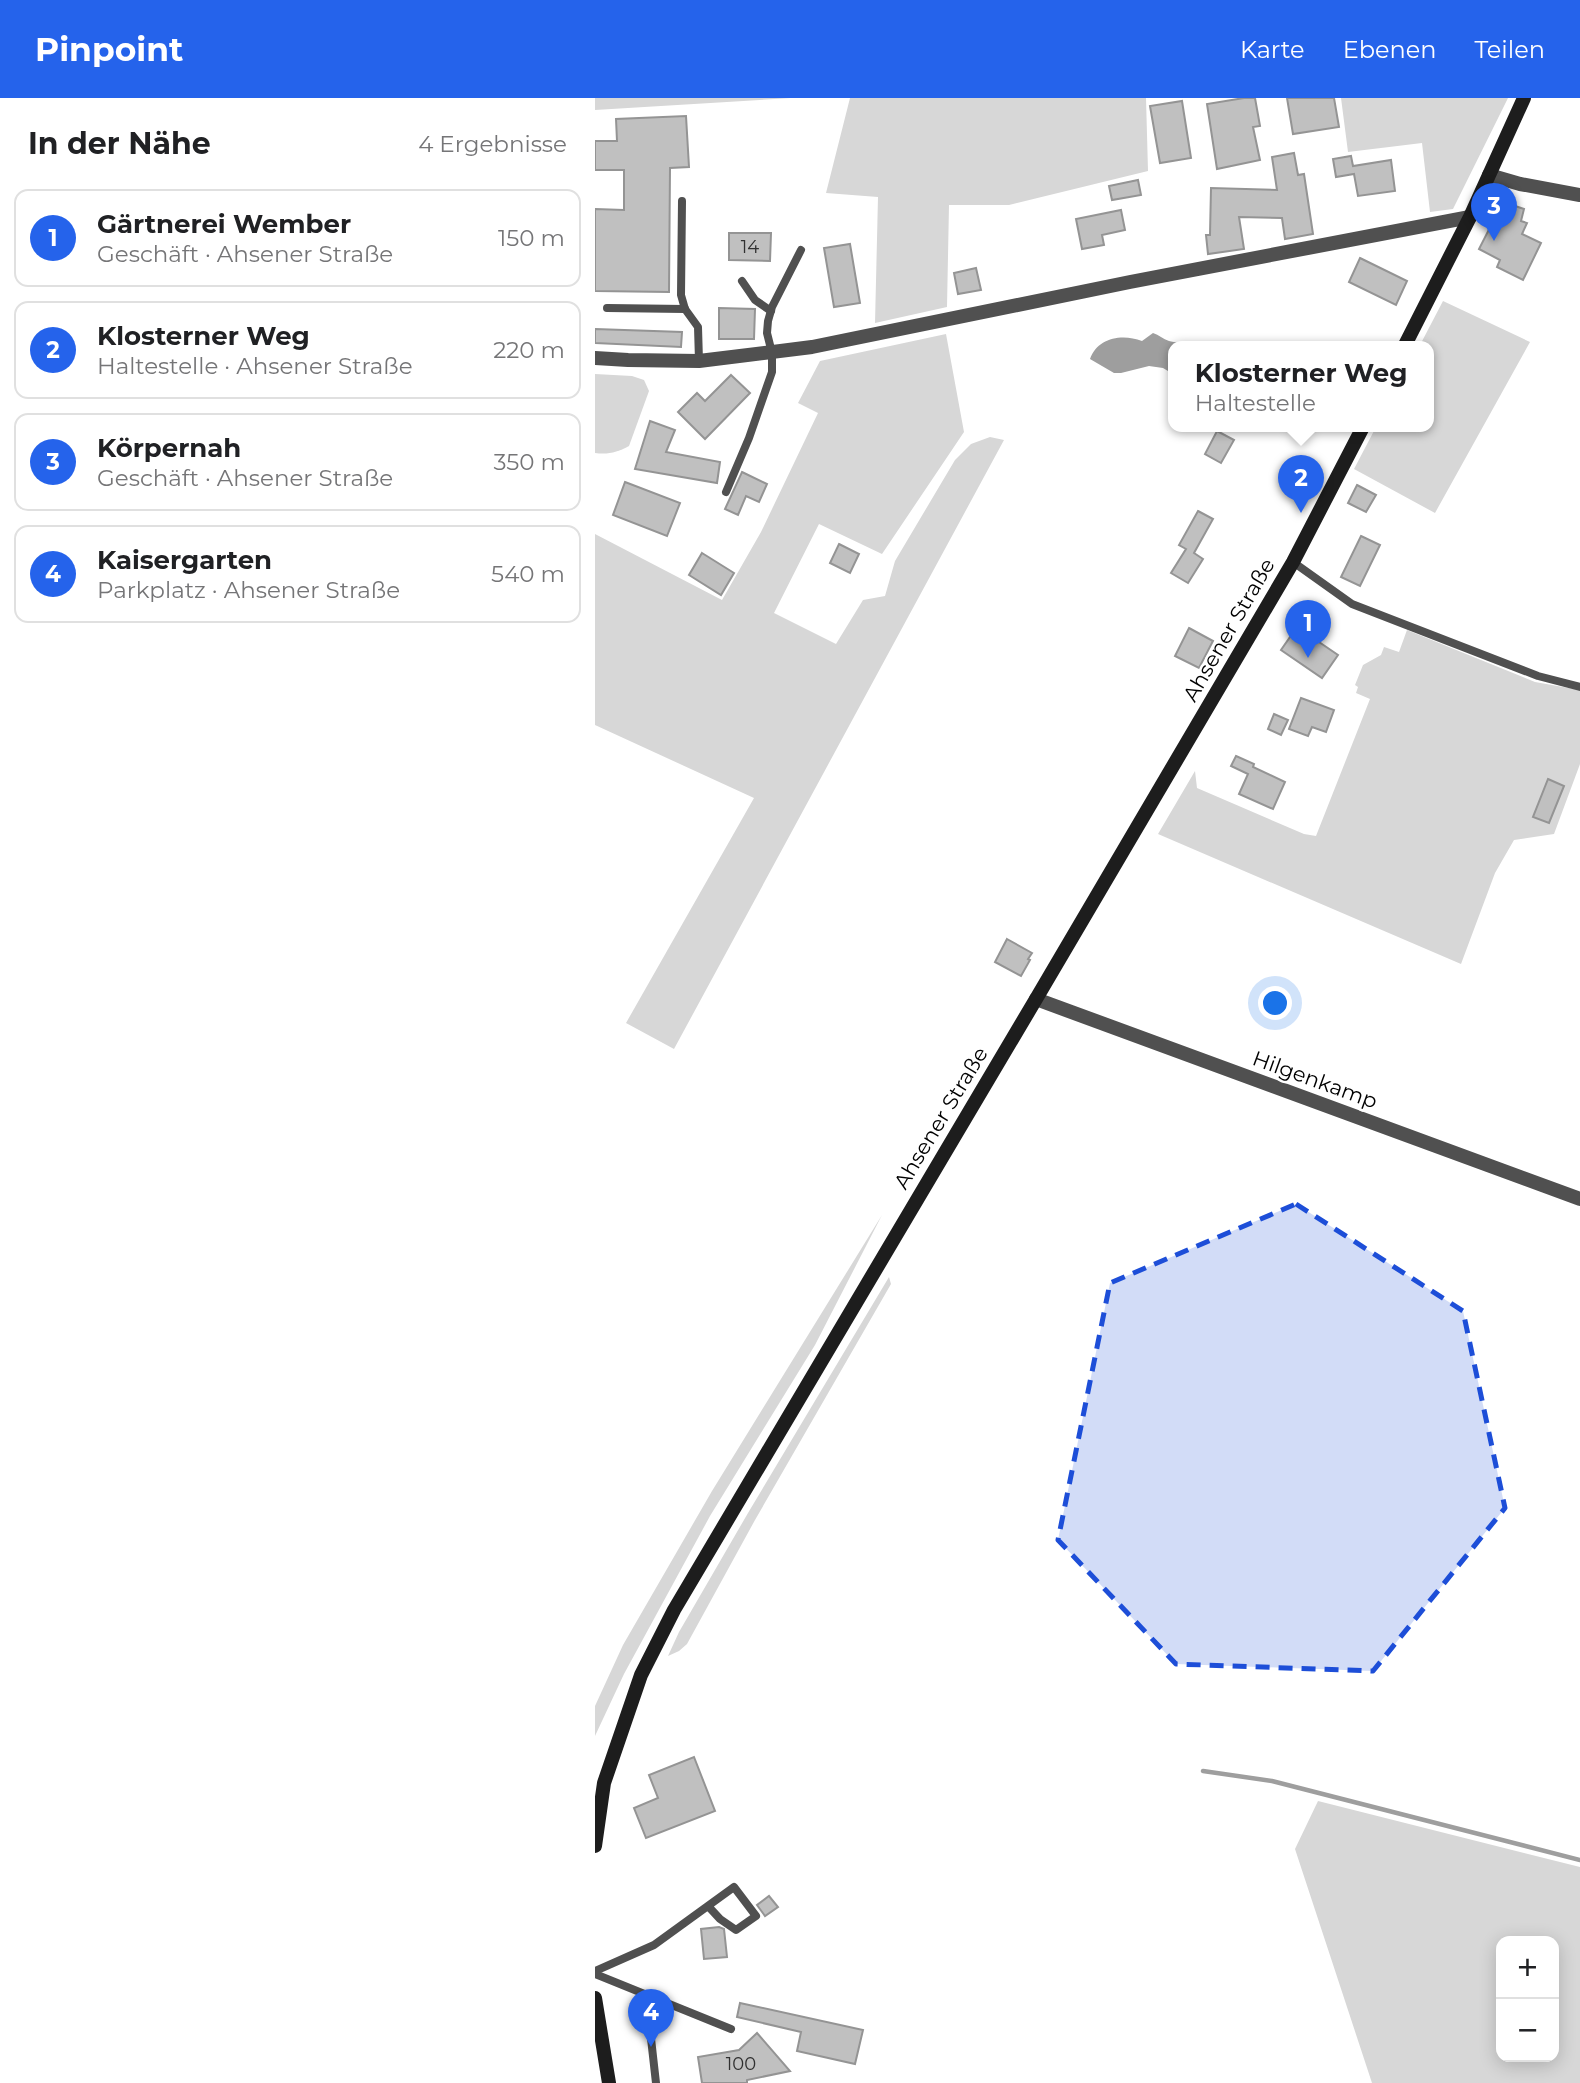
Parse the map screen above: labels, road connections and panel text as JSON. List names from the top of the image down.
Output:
{
  "streets": {
    "main road": ["Ahsener Straße"],
    "street": ["Hilgenkamp"]
  },
  "crossings": [
    ["Ahsener Straße", "Hilgenkamp"]
  ],
  "house_numbers": ["14", "100"],
  "page": {
    "header": "Pinpoint",
    "nav": ["Karte", "Ebenen", "Teilen"],
    "heading": ["In der Nähe", "4 Ergebnisse"],
    "pins": [
      "3",
      "2",
      "1",
      "4"
    ],
    "list": [
      {
        "mark": "1",
        "name": "Gärtnerei Wember",
        "note": "Geschäft · Ahsener Straße",
        "value": "150 m"
      },
      {
        "mark": "2",
        "name": "Klosterner Weg",
        "note": "Haltestelle · Ahsener Straße",
        "value": "220 m"
      },
      {
        "mark": "3",
        "name": "Körpernah",
        "note": "Geschäft · Ahsener Straße",
        "value": "350 m"
      },
      {
        "mark": "4",
        "name": "Kaisergarten",
        "note": "Parkplatz · Ahsener Straße",
        "value": "540 m"
      }
    ],
    "popup": ["Klosterner Weg", "Haltestelle"],
    "map_buttons": ["+", "−"]
  }
}
